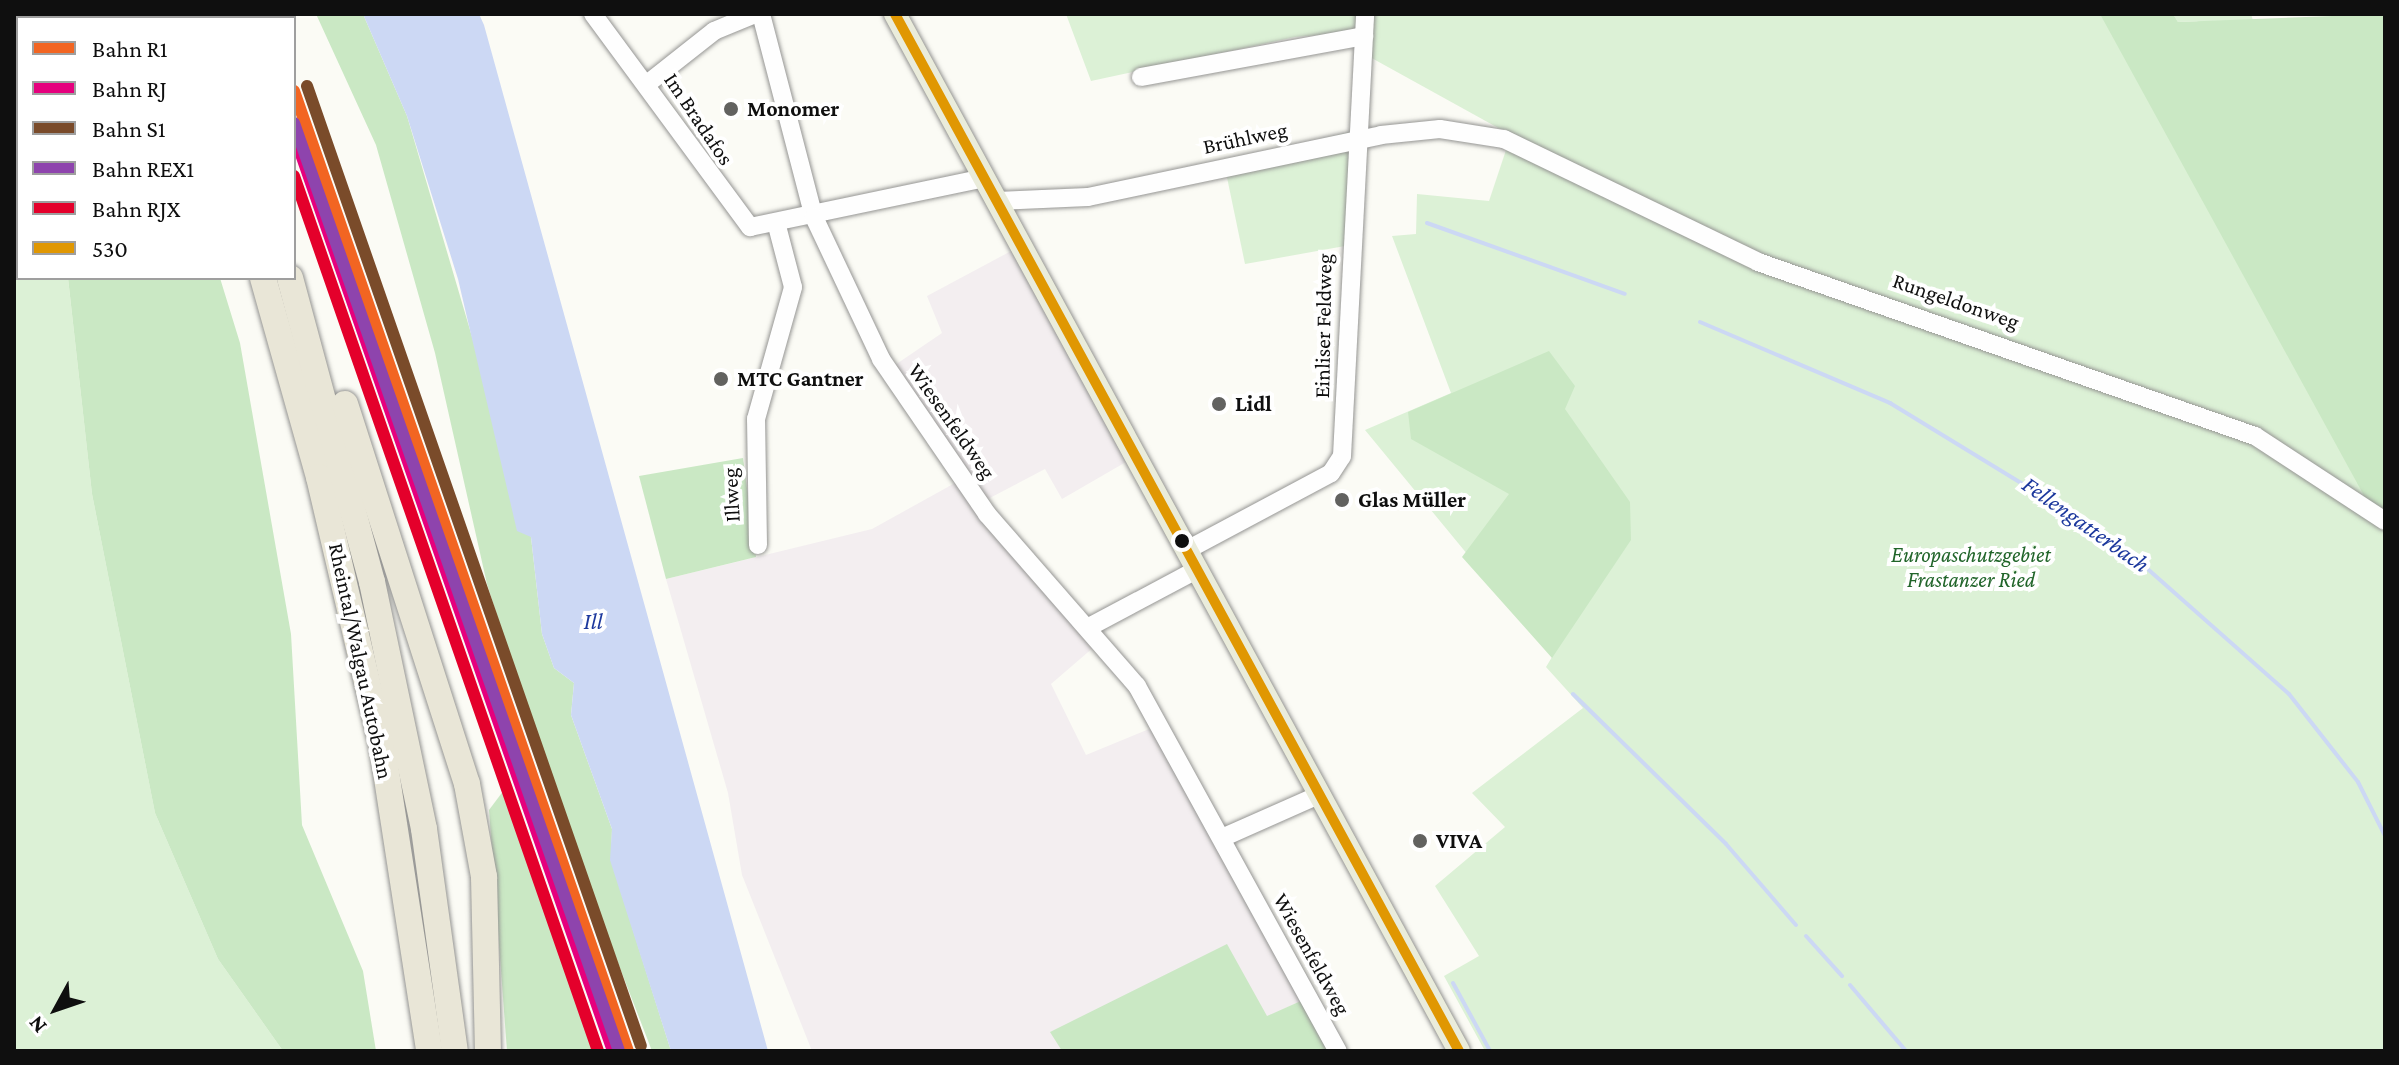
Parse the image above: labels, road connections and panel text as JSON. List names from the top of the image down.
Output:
{
  "streets": {
    "highway": ["Rheintal/Walgau Autobahn"],
    "street": [
      "Im Bradafos",
      "Brühlweg",
      "Rungeldonweg",
      "Einliser Feldweg",
      "Wiesenfeldweg",
      "Illweg"
    ]
  },
  "crossings": [
    ["Im Bradafos", "Wiesenfeldweg"],
    ["Im Bradafos", "Illweg"],
    ["Brühlweg", "Rungeldonweg"],
    ["Brühlweg", "Einliser Feldweg"]
  ],
  "water": ["Fellengatterbach", "Ill"],
  "parks": ["Europaschutzgebiet Frastanzer Ried"],
  "places": [
    "Monomer",
    "MTC Gantner",
    "Lidl",
    "Glas Müller",
    "VIVA"
  ],
  "lines": [
    "transit line 530",
    "rail line S1",
    "rail line R1",
    "rail line REX1",
    "rail line RJ",
    "rail line RJX"
  ],
  "legend": [
    "Bahn R1",
    "Bahn RJ",
    "Bahn S1",
    "Bahn REX1",
    "Bahn RJX",
    "530"
  ],
  "north": "bottom left"
}
